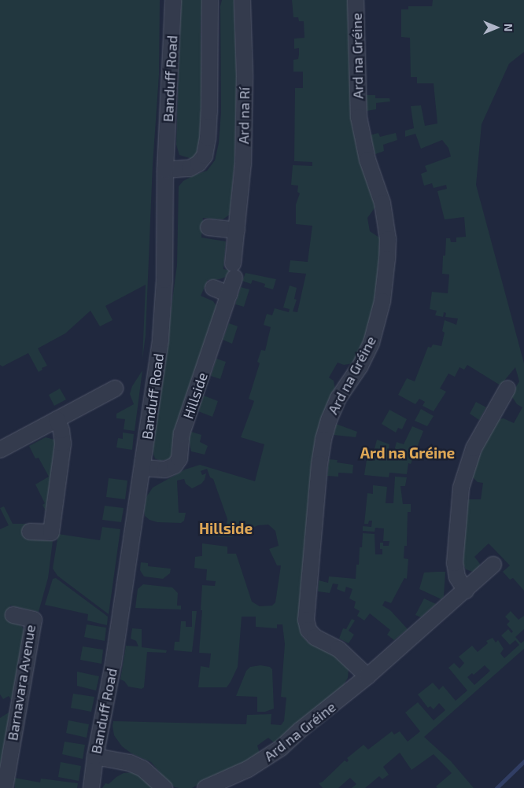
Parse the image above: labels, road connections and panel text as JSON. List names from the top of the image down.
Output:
{
  "streets": {
    "street": [
      "Ard na Gréine",
      "Banduff Road",
      "Ard na Rí",
      "Hillside",
      "Barnavara Avenue"
    ]
  },
  "crossings": [
    ["Banduff Road", "Hillside"],
    ["Ard na Rí", "Hillside"]
  ],
  "districts": ["Ard na Gréine", "Hillside"],
  "north": "right"
}
